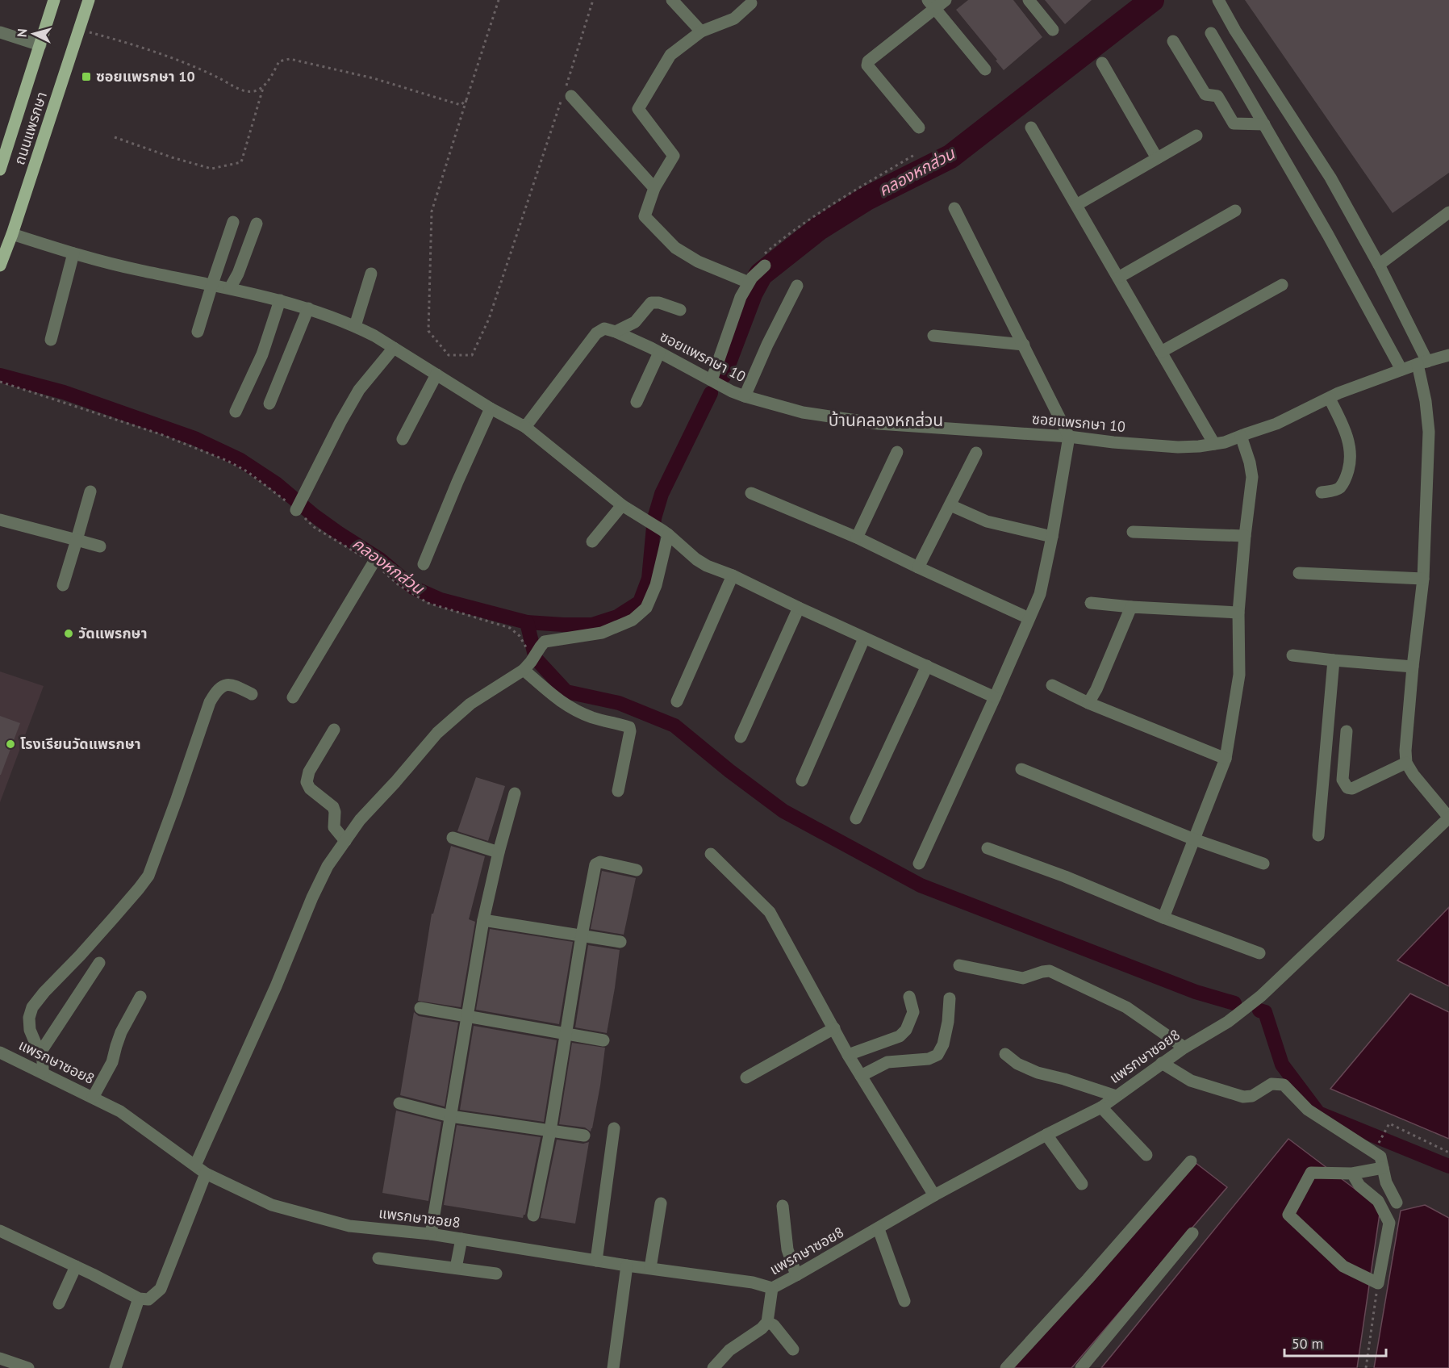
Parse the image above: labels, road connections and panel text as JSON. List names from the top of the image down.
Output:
{
  "streets": {
    "main road": ["ถนนแพรกษา"],
    "street": ["ซอยแพรกษา 10", "แพรกษาซอย8"]
  },
  "districts": ["บ้านคลองหกส่วน"],
  "water": ["คลองหกส่วน"],
  "places": {
    "transit": ["ซอยแพรกษา 10"],
    "other": ["วัดแพรกษา", "โรงเรียนวัดแพรกษา"]
  },
  "scale_bar": "50 m",
  "north": "left"
}
